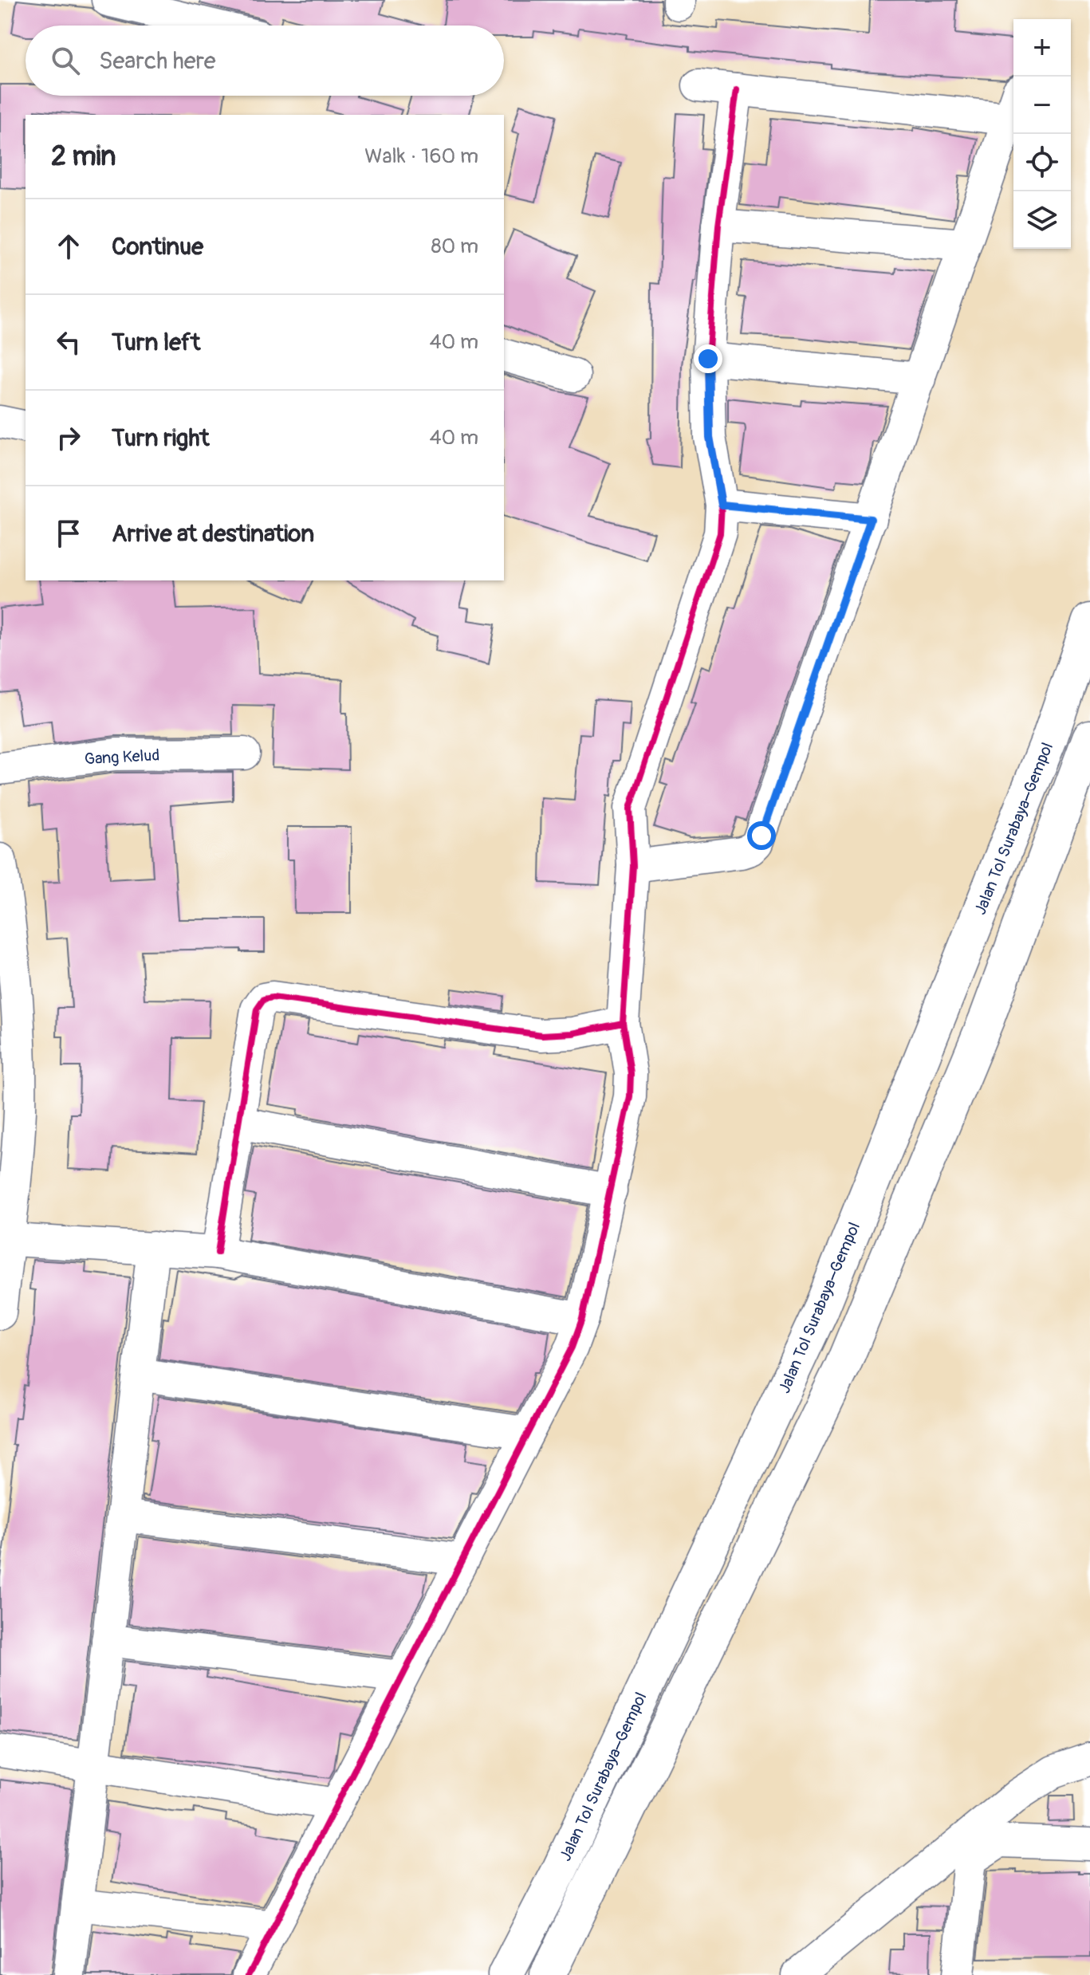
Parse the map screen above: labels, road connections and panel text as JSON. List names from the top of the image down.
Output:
{
  "streets": {
    "highway": ["Jalan Tol Surabaya–Gempol"],
    "street": ["Gang Kelud"]
  },
  "page": {
    "map_buttons": ["+", "−"],
    "search": "Search here",
    "heading": ["2 min", "Walk · 160 m"],
    "list": [
      ["Continue", "80 m"],
      ["Turn left", "40 m"],
      ["Turn right", "40 m"],
      "Arrive at destination"
    ]
  }
}
